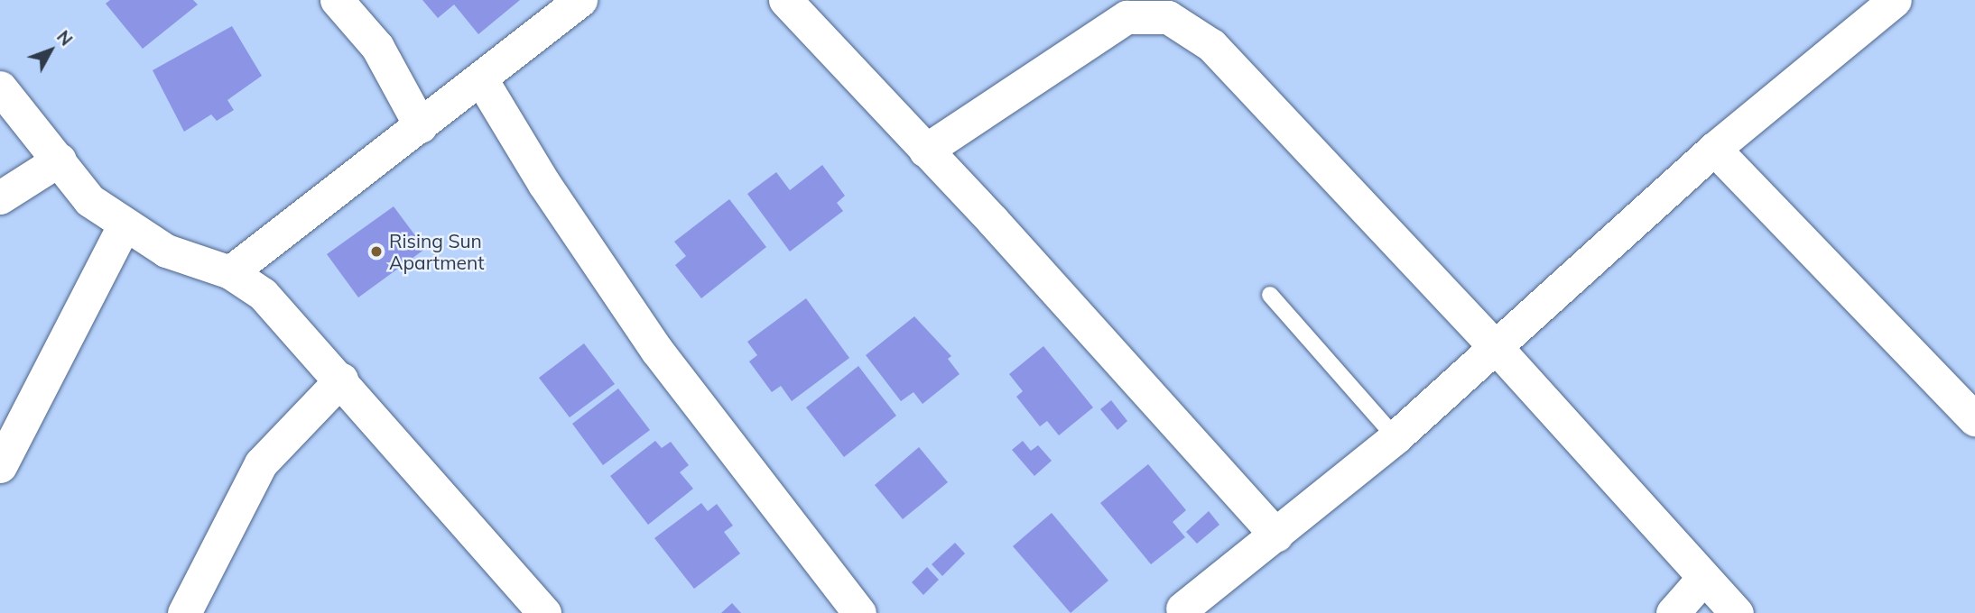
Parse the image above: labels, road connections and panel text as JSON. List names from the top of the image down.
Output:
{
  "places": ["Rising Sun Apartment"],
  "north": "top right"
}
